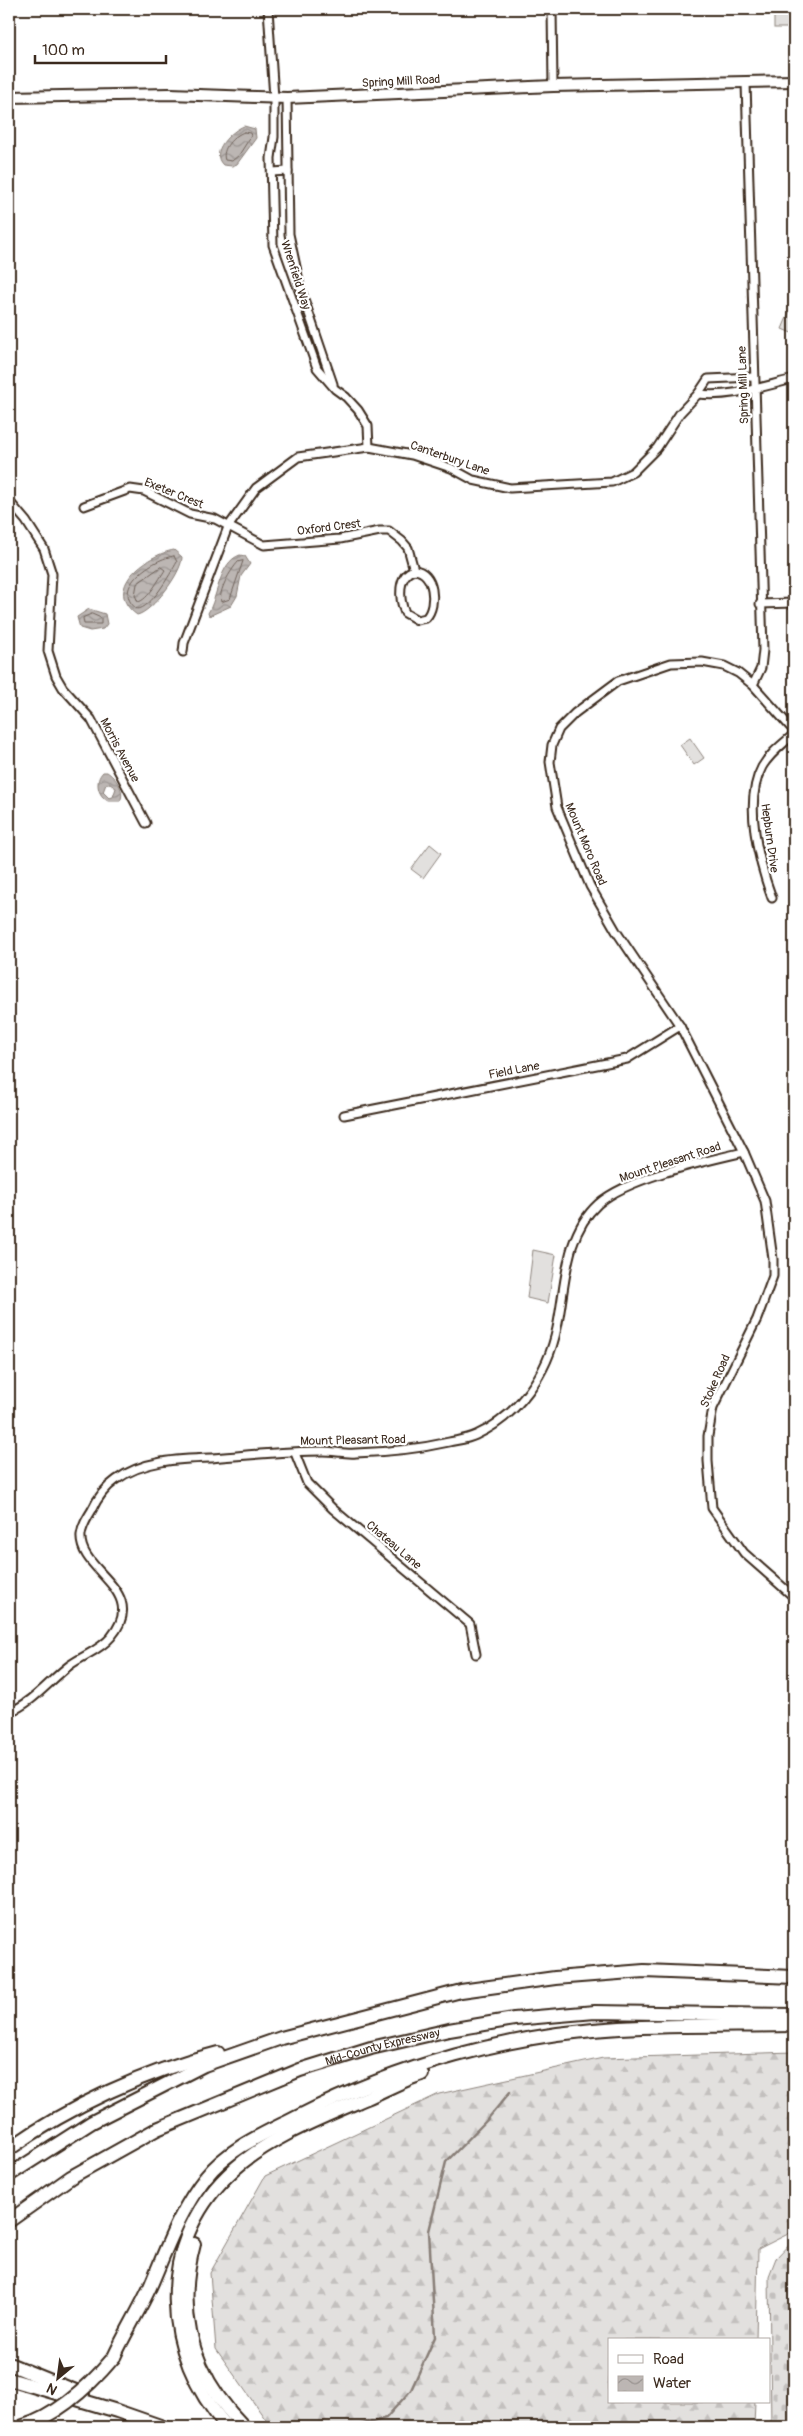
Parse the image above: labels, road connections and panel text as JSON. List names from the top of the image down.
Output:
{
  "streets": {
    "highway": ["Mid-County Expressway"],
    "main road": ["Spring Mill Road"],
    "street": [
      "Wrenfield Way",
      "Spring Mill Lane",
      "Canterbury Lane",
      "Exeter Crest",
      "Oxford Crest",
      "Morris Avenue",
      "Hepburn Drive",
      "Mount Moro Road",
      "Field Lane",
      "Mount Pleasant Road",
      "Stoke Road",
      "Chateau Lane"
    ]
  },
  "crossings": [
    ["Spring Mill Road", "Wrenfield Way"],
    ["Spring Mill Road", "Spring Mill Lane"],
    ["Wrenfield Way", "Canterbury Lane"],
    ["Spring Mill Lane", "Canterbury Lane"],
    ["Spring Mill Lane", "Mount Moro Road"],
    ["Canterbury Lane", "Exeter Crest"],
    ["Canterbury Lane", "Oxford Crest"],
    ["Exeter Crest", "Oxford Crest"],
    ["Hepburn Drive", "Mount Moro Road"],
    ["Mount Moro Road", "Field Lane"],
    ["Mount Moro Road", "Mount Pleasant Road"],
    ["Mount Moro Road", "Stoke Road"],
    ["Mount Pleasant Road", "Stoke Road"],
    ["Mount Pleasant Road", "Chateau Lane"]
  ],
  "legend": ["Road", "Water"],
  "scale_bar": "100 m",
  "north": "bottom left"
}
